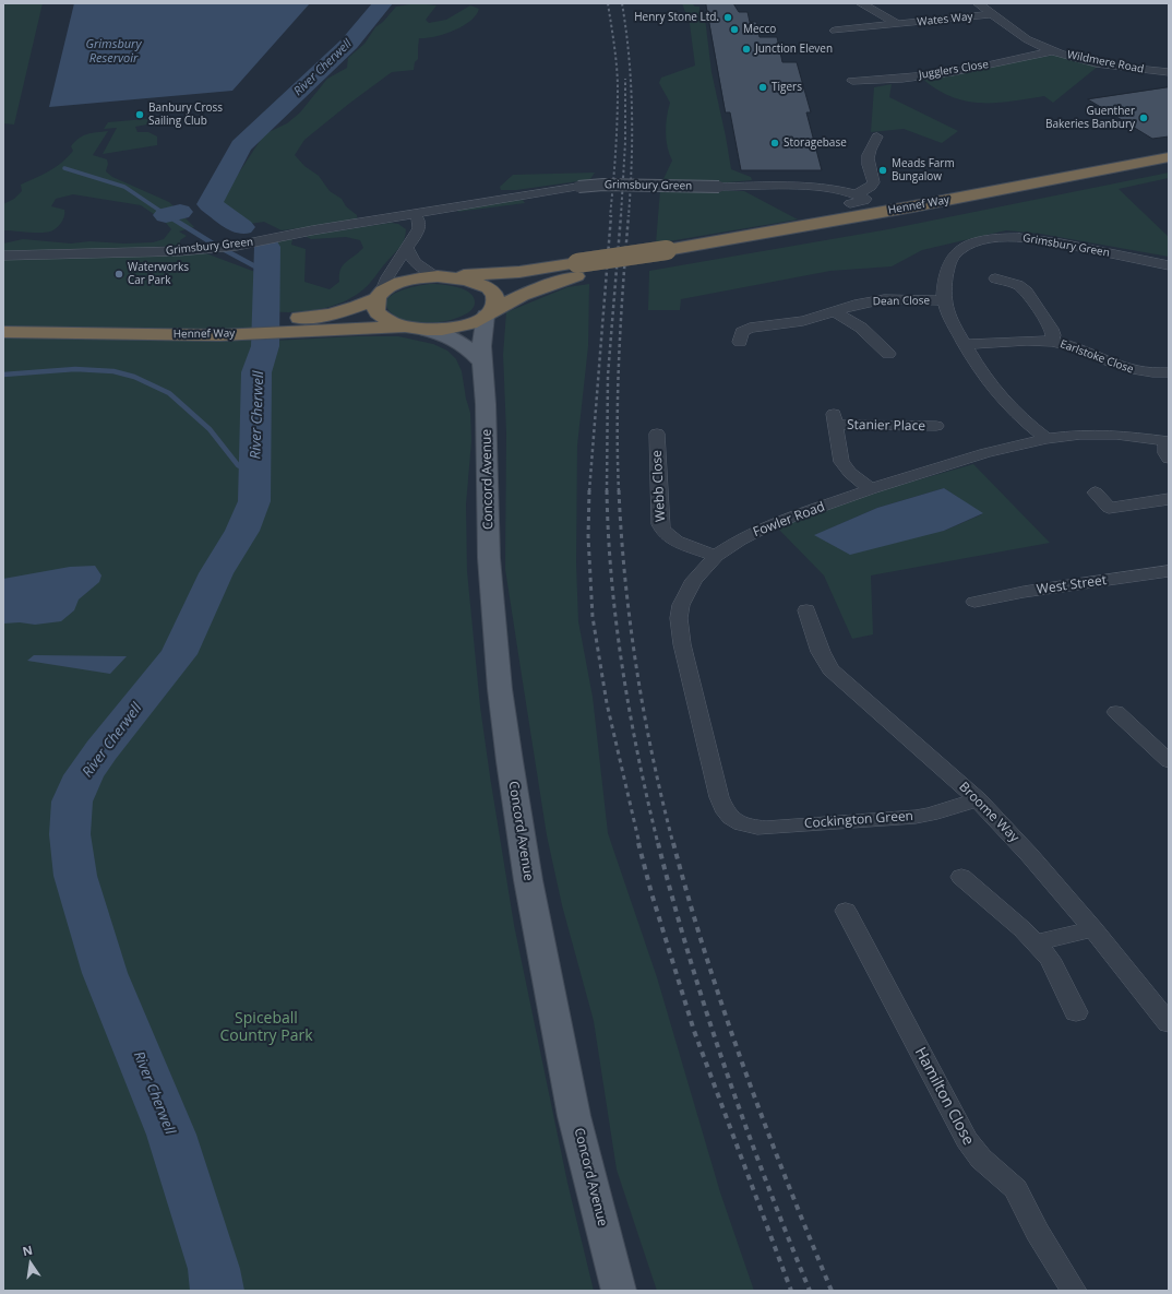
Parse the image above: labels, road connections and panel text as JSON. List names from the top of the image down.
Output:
{
  "streets": {
    "highway": ["Hennef Way"],
    "main road": ["Concord Avenue"],
    "street": [
      "Wates Way",
      "Wildmere Road",
      "Jugglers Close",
      "Grimsbury Green",
      "Dean Close",
      "Earlstoke Close",
      "Stanier Place",
      "Webb Close",
      "Fowler Road",
      "West Street",
      "Broome Way",
      "Cockington Green",
      "Hamilton Close"
    ]
  },
  "crossings": [
    ["Wates Way", "Wildmere Road"],
    ["Wildmere Road", "Jugglers Close"],
    ["Grimsbury Green", "Dean Close"],
    ["Grimsbury Green", "Earlstoke Close"],
    ["Grimsbury Green", "Fowler Road"],
    ["Stanier Place", "Fowler Road"],
    ["Webb Close", "Fowler Road"],
    ["Fowler Road", "Cockington Green"],
    ["Broome Way", "Cockington Green"]
  ],
  "water": ["Grimsbury Reservoir", "River Cherwell"],
  "parks": ["Spiceball Country Park"],
  "places": [
    "Henry Stone Ltd.",
    "Mecco",
    "Junction Eleven",
    "Tigers",
    "Banbury Cross Sailing Club",
    "Guenther Bakeries Banbury",
    "Storagebase",
    "Meads Farm Bungalow",
    "Waterworks Car Park"
  ],
  "north": "top"
}
